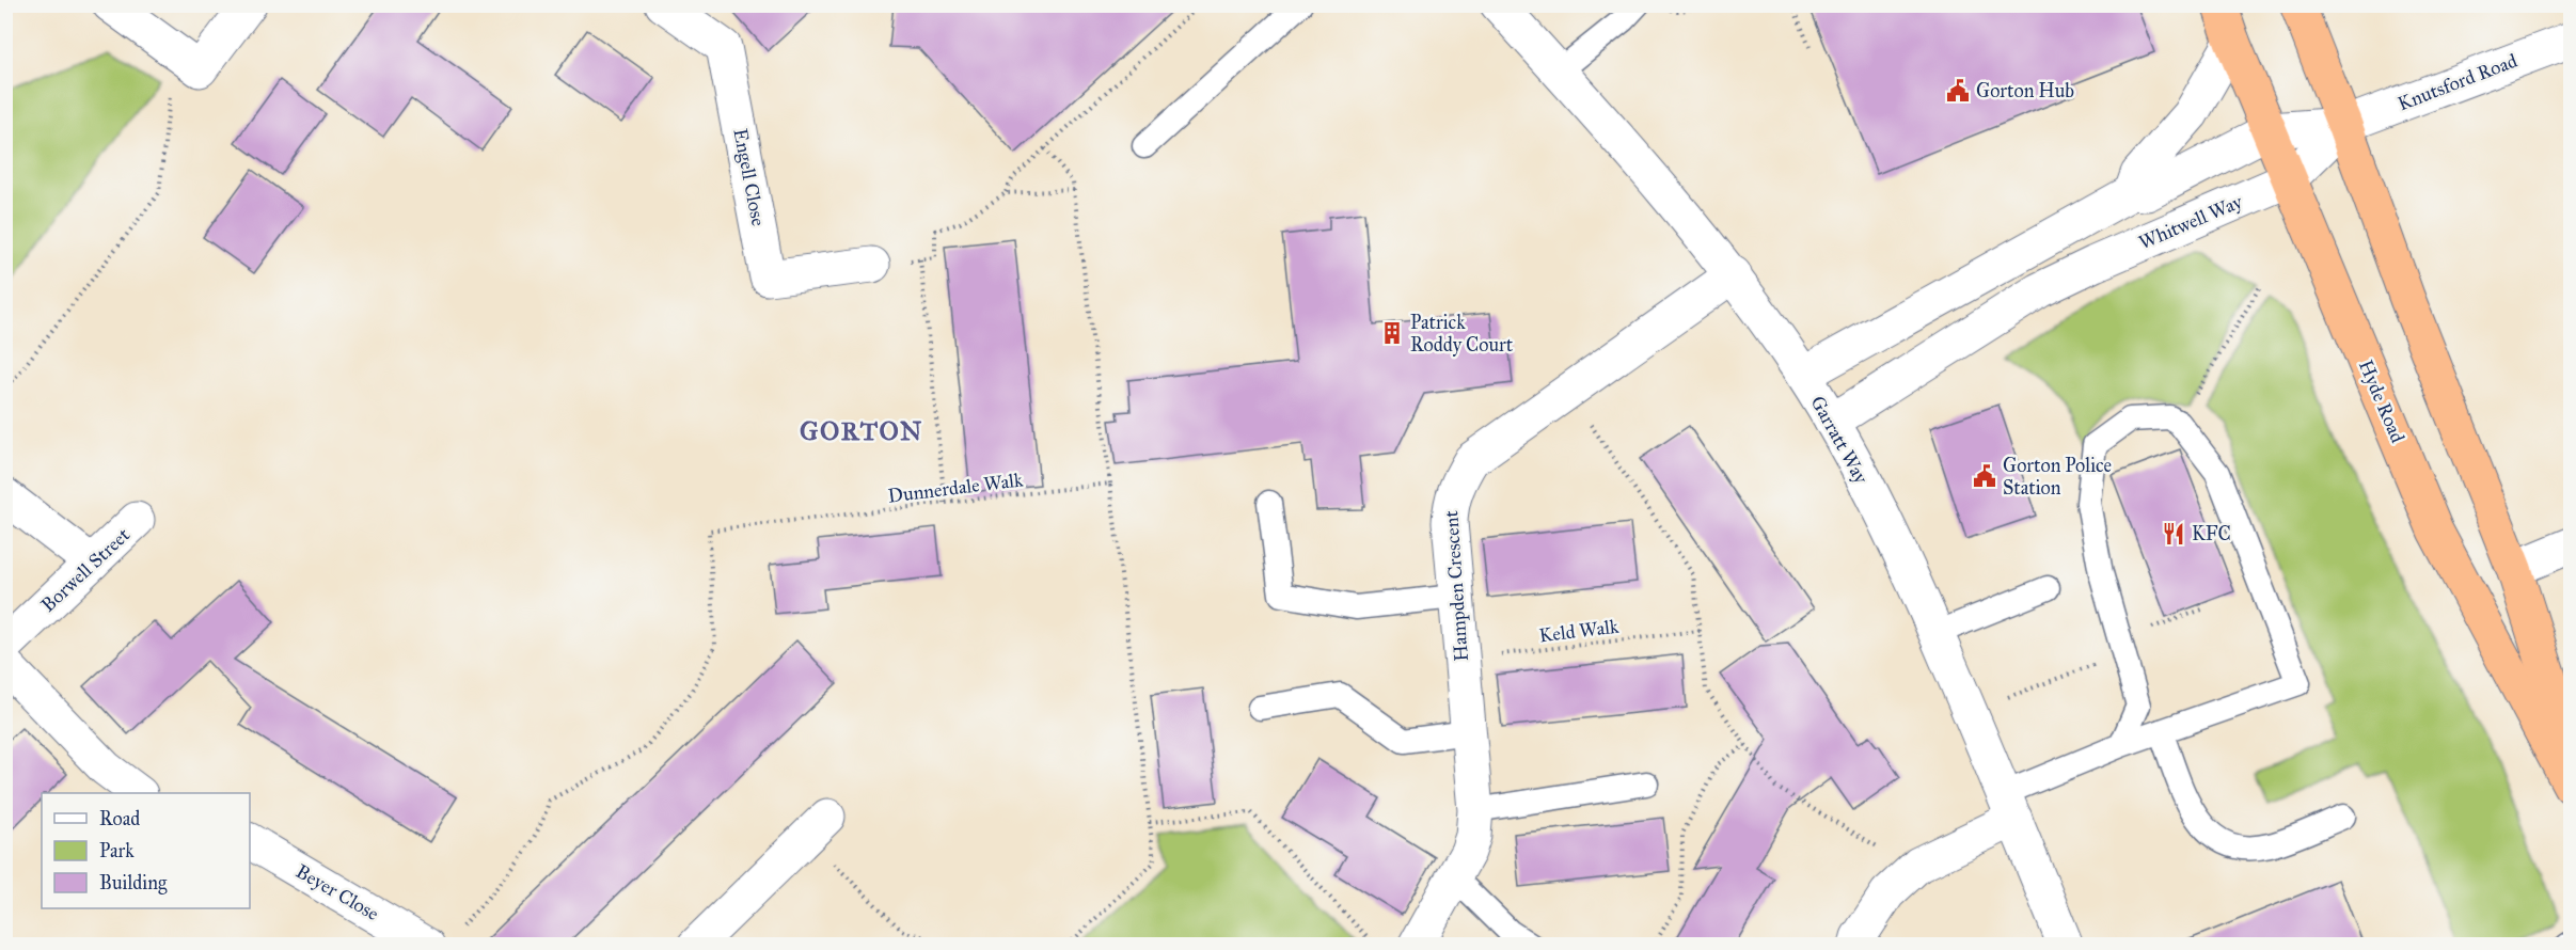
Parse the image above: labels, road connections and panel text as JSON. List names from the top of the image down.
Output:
{
  "streets": {
    "highway": ["Hyde Road"],
    "street": [
      "Knutsford Road",
      "Engell Close",
      "Whitwell Way",
      "Garratt Way",
      "Borwell Street",
      "Hampden Crescent",
      "Beyer Close"
    ],
    "path": ["Dunnerdale Walk", "Keld Walk"]
  },
  "crossings": [
    ["Knutsford Road", "Whitwell Way"],
    ["Whitwell Way", "Hyde Road"],
    ["Whitwell Way", "Garratt Way"],
    ["Garratt Way", "Hampden Crescent"],
    ["Dunnerdale Walk", "Beyer Close"],
    ["Hampden Crescent", "Keld Walk"]
  ],
  "districts": ["GORTON"],
  "places": {
    "public building": ["Gorton Hub", "Gorton Police Station"],
    "building": ["Patrick Roddy Court"],
    "restaurant": ["KFC"]
  },
  "legend": ["Road", "Park", "Building"]
}
